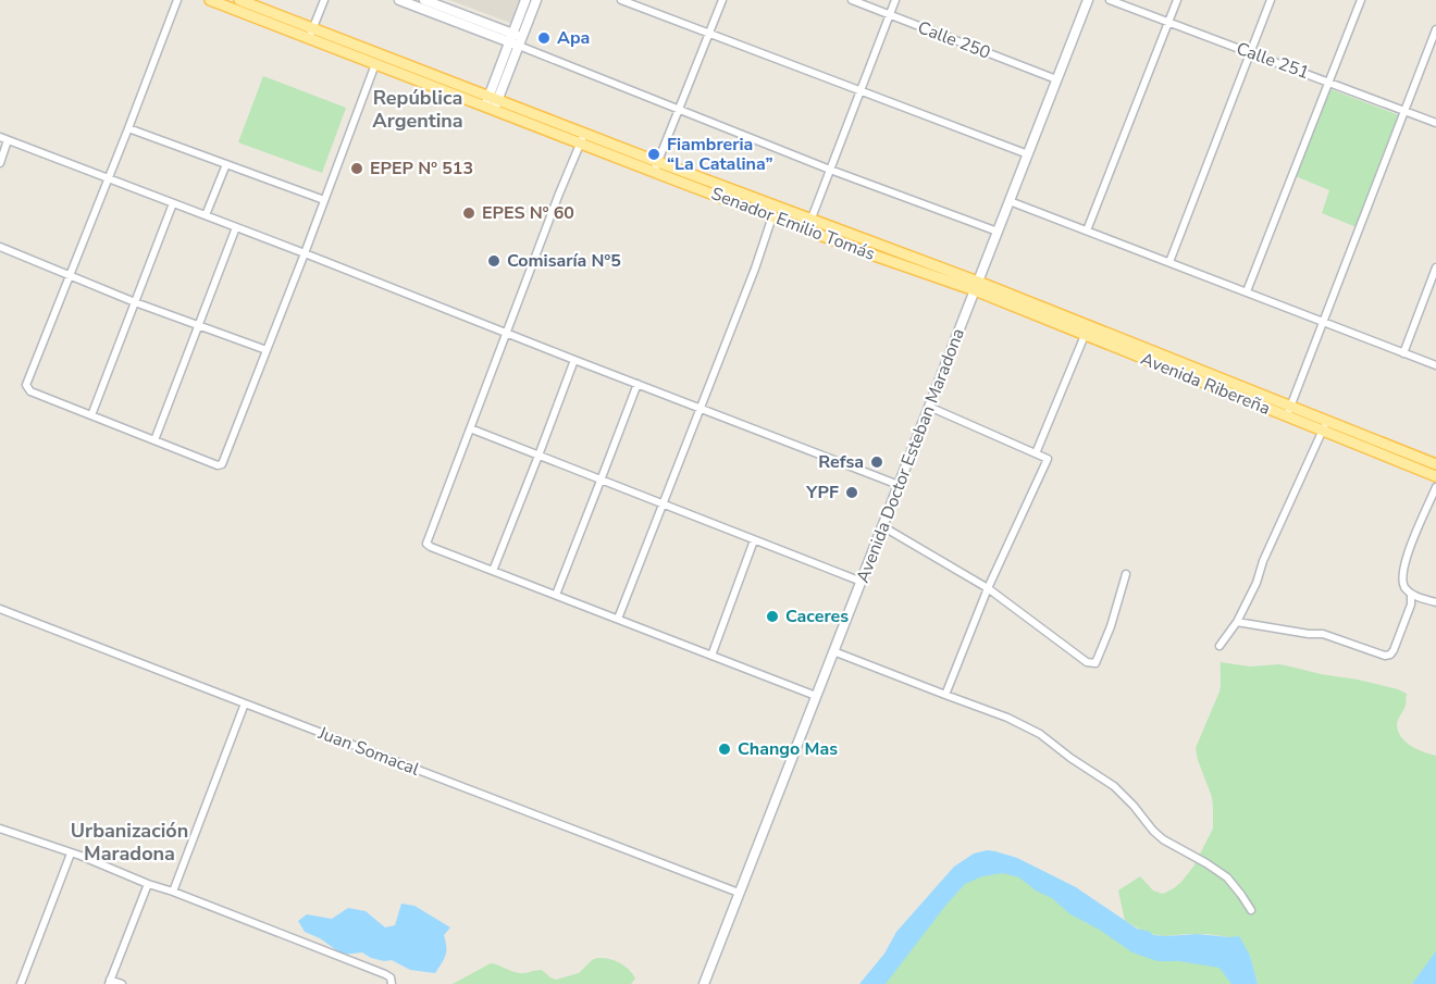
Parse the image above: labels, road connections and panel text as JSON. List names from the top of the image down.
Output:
{
  "streets": {
    "main road": ["Senador Emilio Tomás", "Avenida Ribereña", "Avenida Doctor Esteban Maradona"],
    "street": ["Calle 250", "Calle 251", "Juan Somacal"]
  },
  "crossings": [
    ["Calle 250", "Avenida Doctor Esteban Maradona"],
    ["Senador Emilio Tomás", "Avenida Ribereña"],
    ["Senador Emilio Tomás", "Avenida Doctor Esteban Maradona"],
    ["Avenida Ribereña", "Avenida Doctor Esteban Maradona"],
    ["Avenida Doctor Esteban Maradona", "Juan Somacal"]
  ],
  "districts": ["República Argentina", "Urbanización Maradona"],
  "places": [
    "Apa",
    "Fiambreria “La Catalina”",
    "EPEP Nº 513",
    "EPES Nº 60",
    "Comisaría Nº5",
    "Refsa",
    "YPF",
    "Caceres",
    "Chango Mas"
  ]
}
